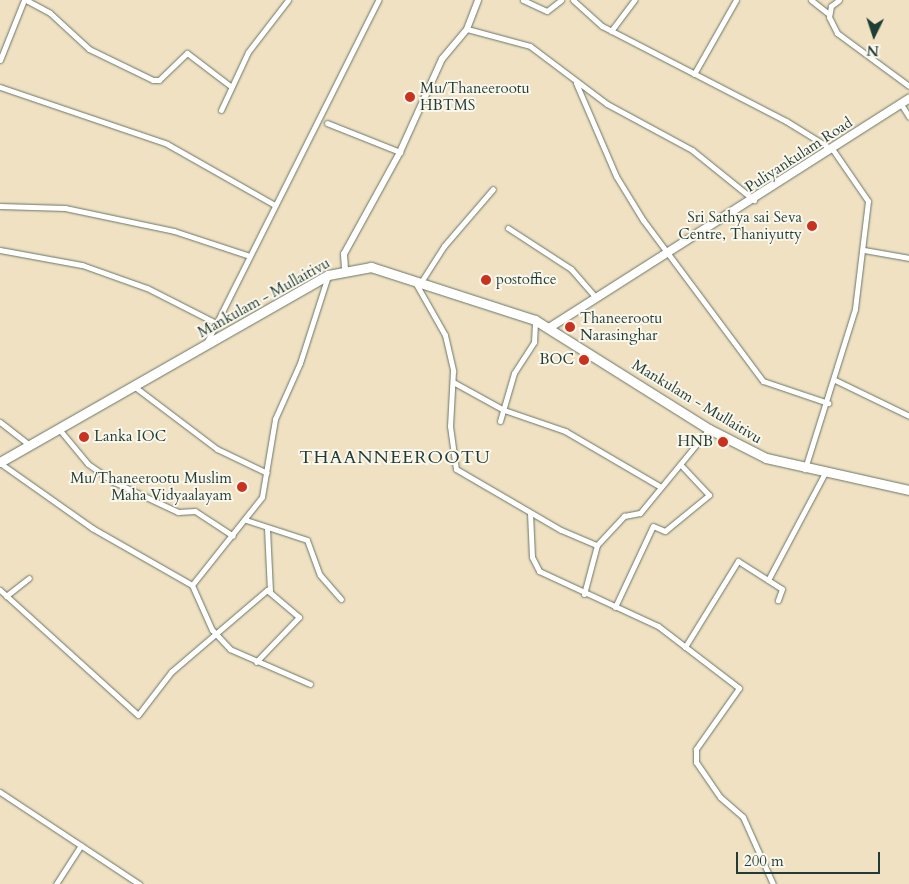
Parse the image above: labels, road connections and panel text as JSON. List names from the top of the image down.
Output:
{
  "streets": {
    "highway": ["Mankulam - Mullaitivu"],
    "main road": ["Puliyankulam Road"]
  },
  "crossings": [
    ["Puliyankulam Road", "Mankulam - Mullaitivu"]
  ],
  "districts": ["THAANNEEROOTU"],
  "places": [
    "Mu/Thaneerootu HBTMS",
    "Sri Sathya sai Seva Centre, Thaniyutty",
    "postoffice",
    "Thaneerootu Narasinghar",
    "BOC",
    "Lanka IOC",
    "HNB",
    "Mu/Thaneerootu Muslim Maha Vidyaalayam"
  ],
  "scale_bar": "200 m",
  "north": "bottom"
}
